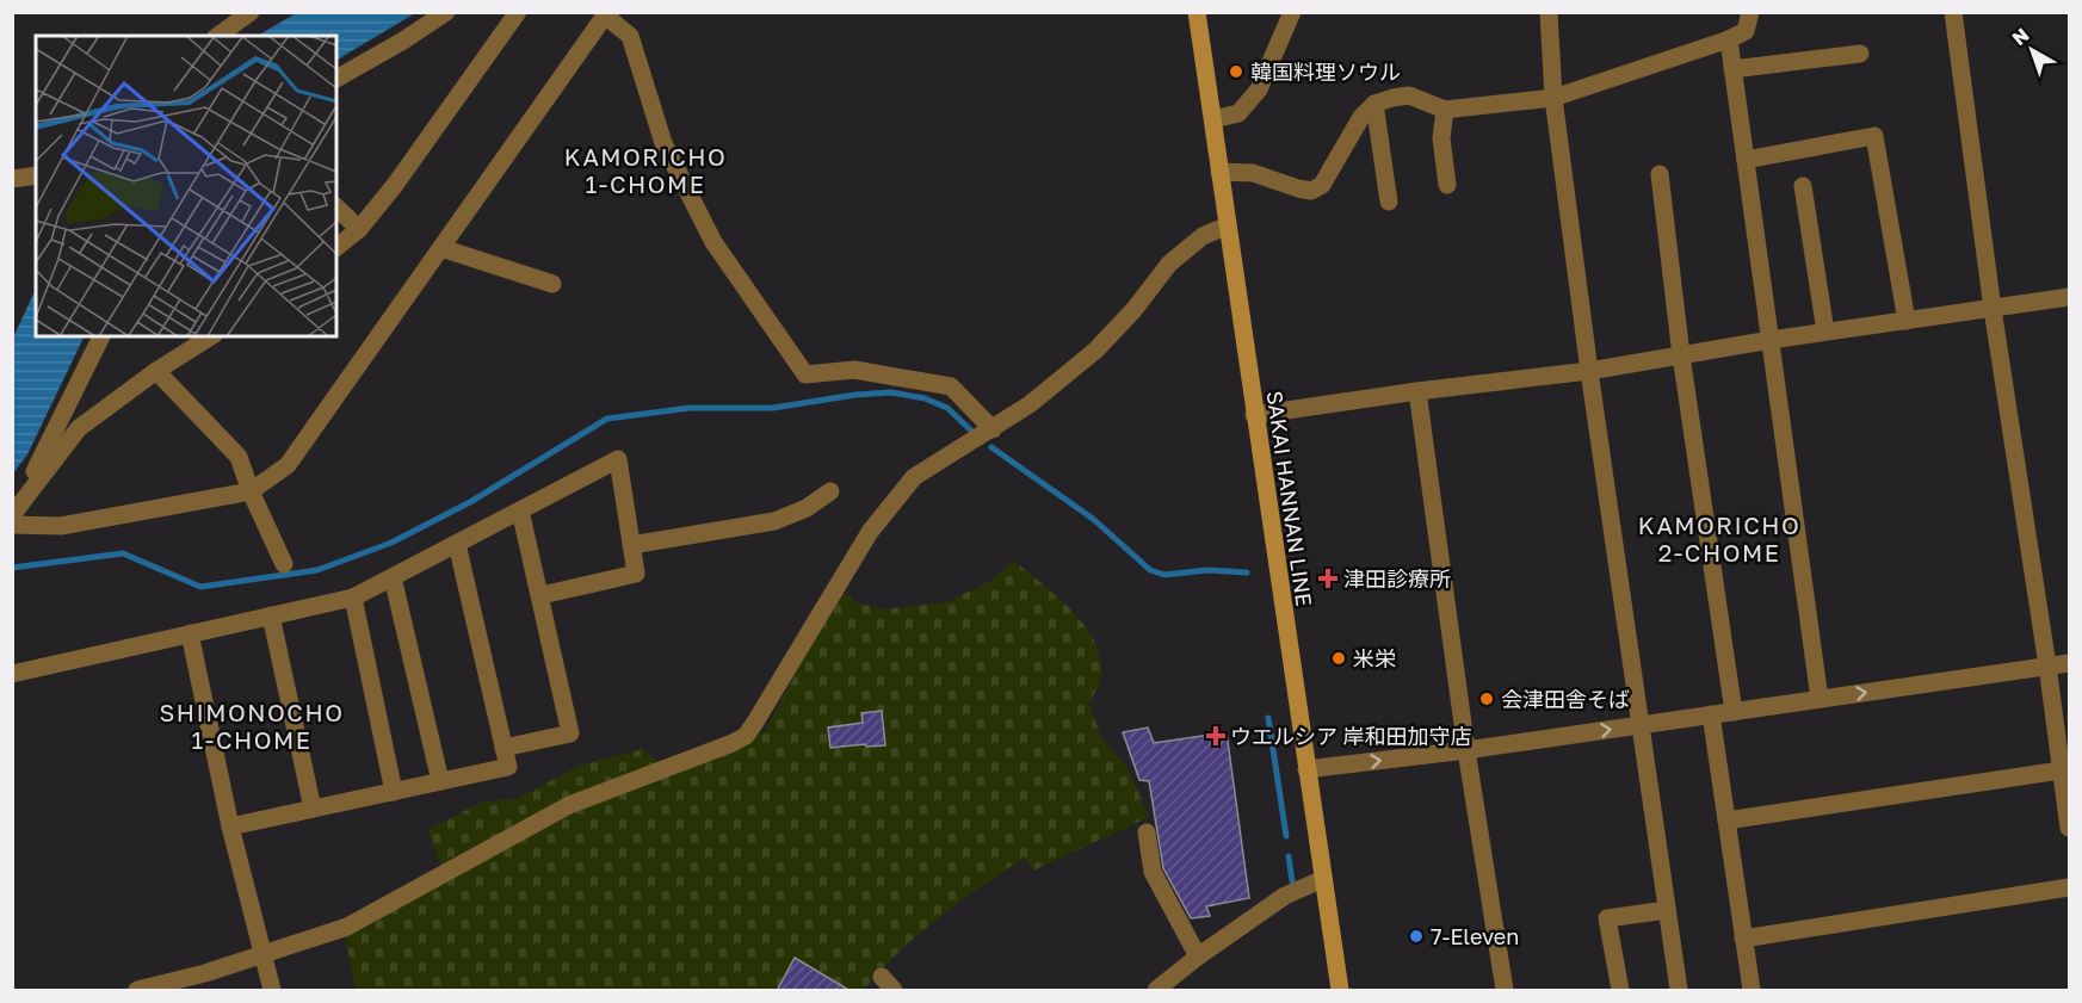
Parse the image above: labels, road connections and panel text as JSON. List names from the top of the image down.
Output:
{
  "streets": {
    "main road": ["SAKAI HANNAN LINE"]
  },
  "districts": ["KAMORICHO 1-CHOME", "KAMORICHO 2-CHOME", "SHIMONOCHO 1-CHOME"],
  "places": {
    "other": [
      "韓国料理ソウル",
      "米栄",
      "会津田舎そば",
      "7-Eleven"
    ],
    "health": ["津田診療所", "ウエルシア 岸和田加守店"]
  },
  "north": "top left"
}
